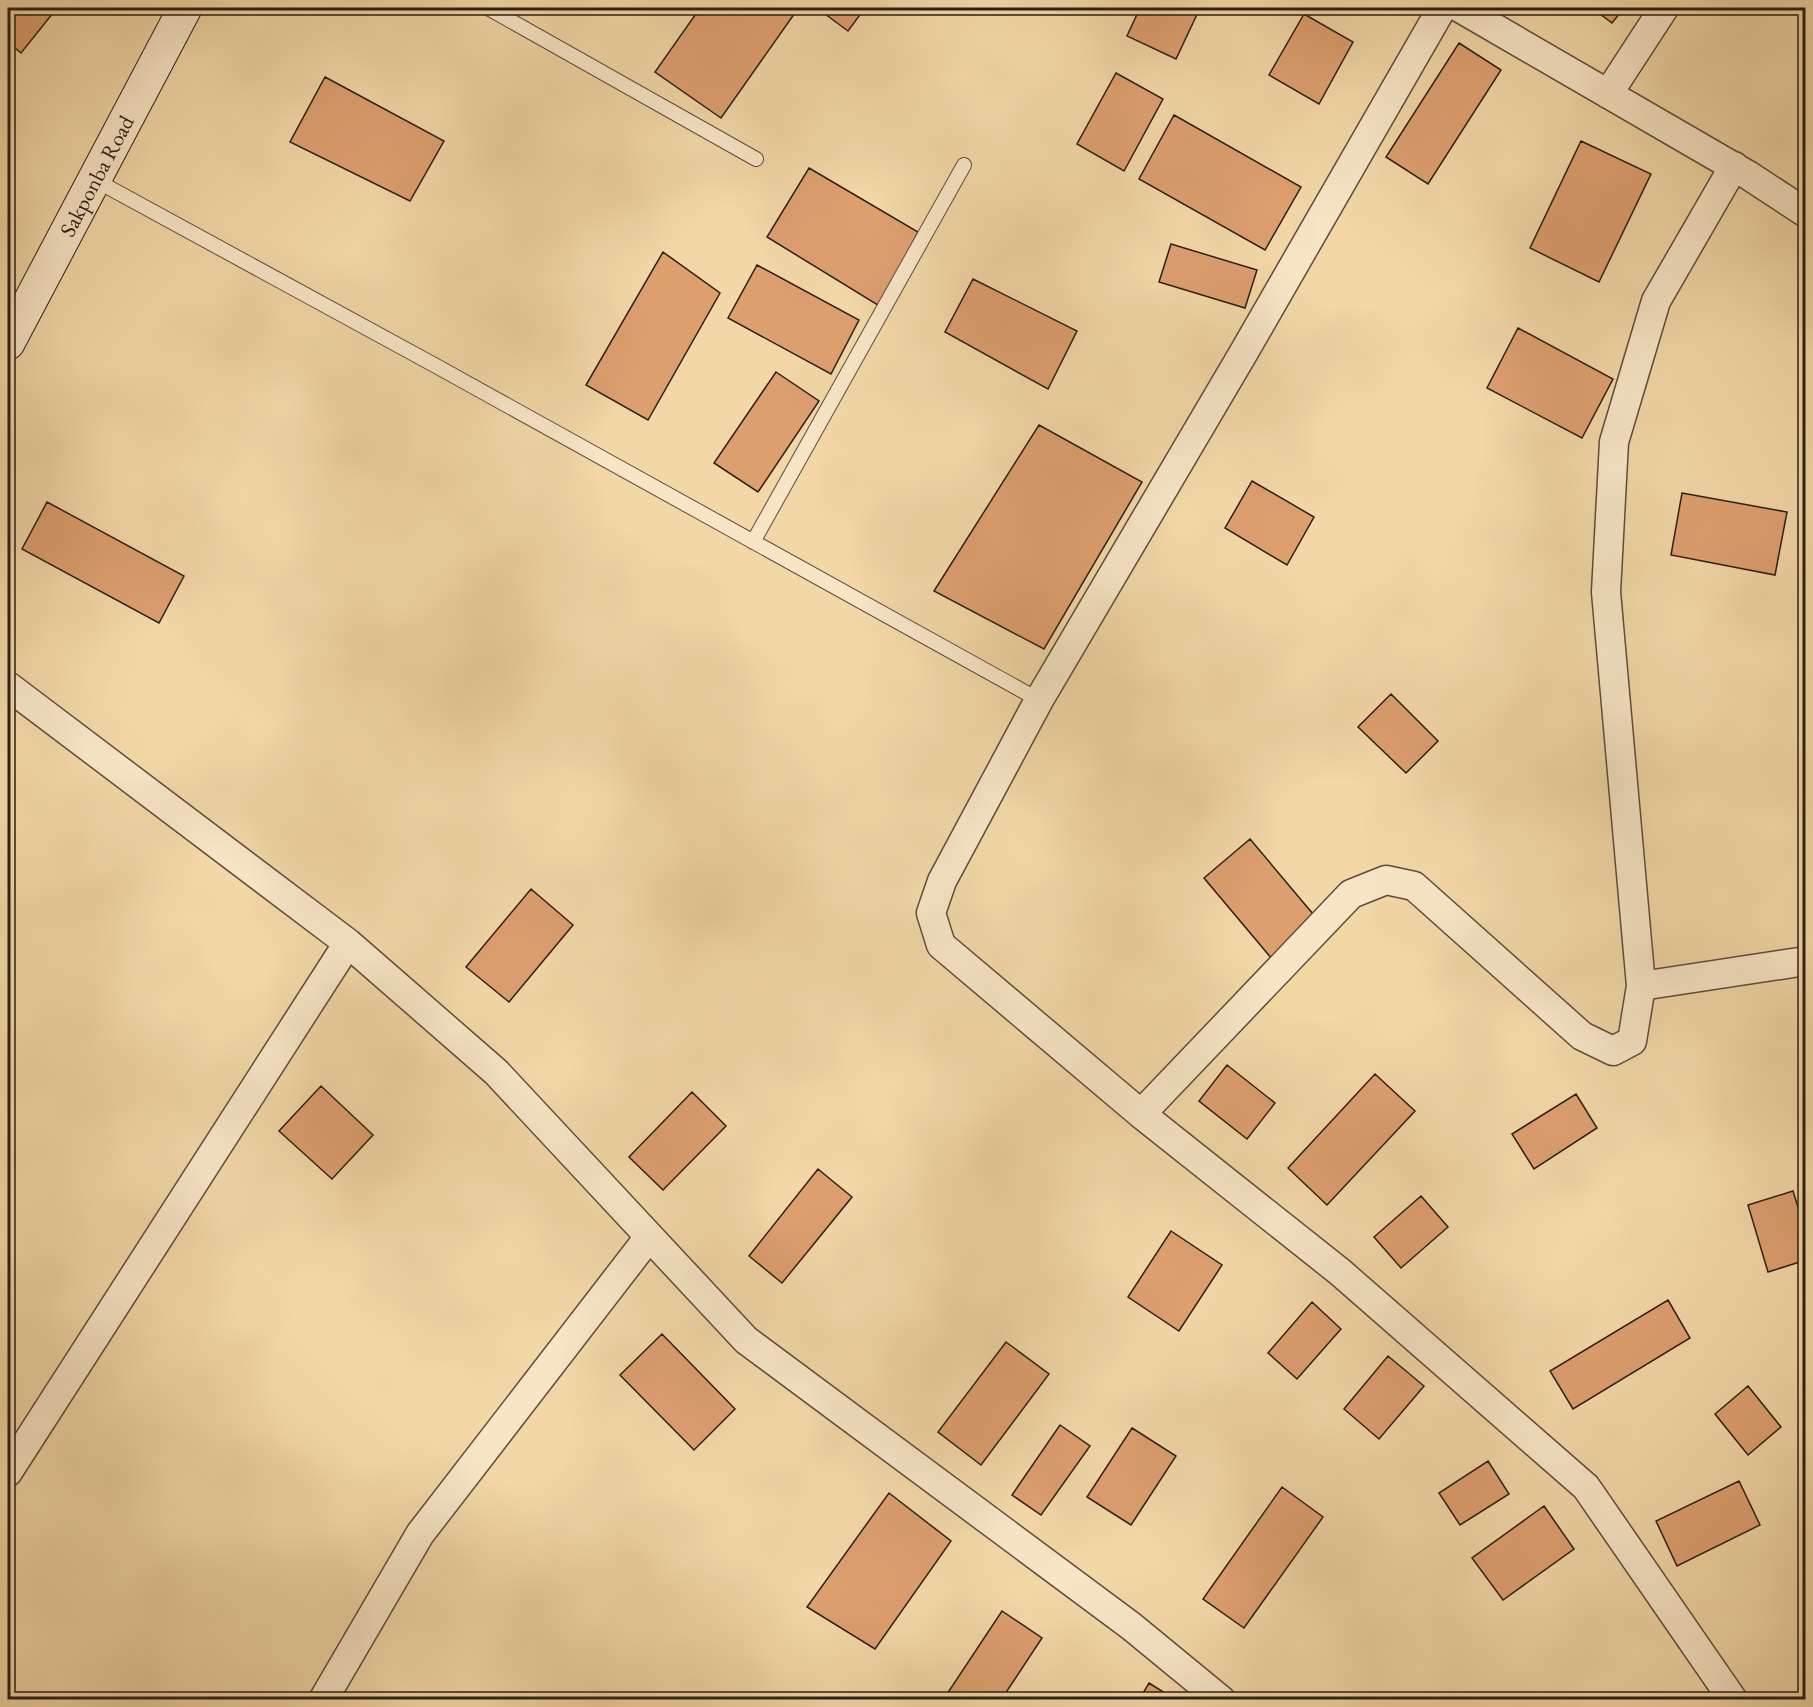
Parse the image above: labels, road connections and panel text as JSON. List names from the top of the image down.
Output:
{
  "streets": {
    "main road": ["Sakponba Road"]
  }
}
